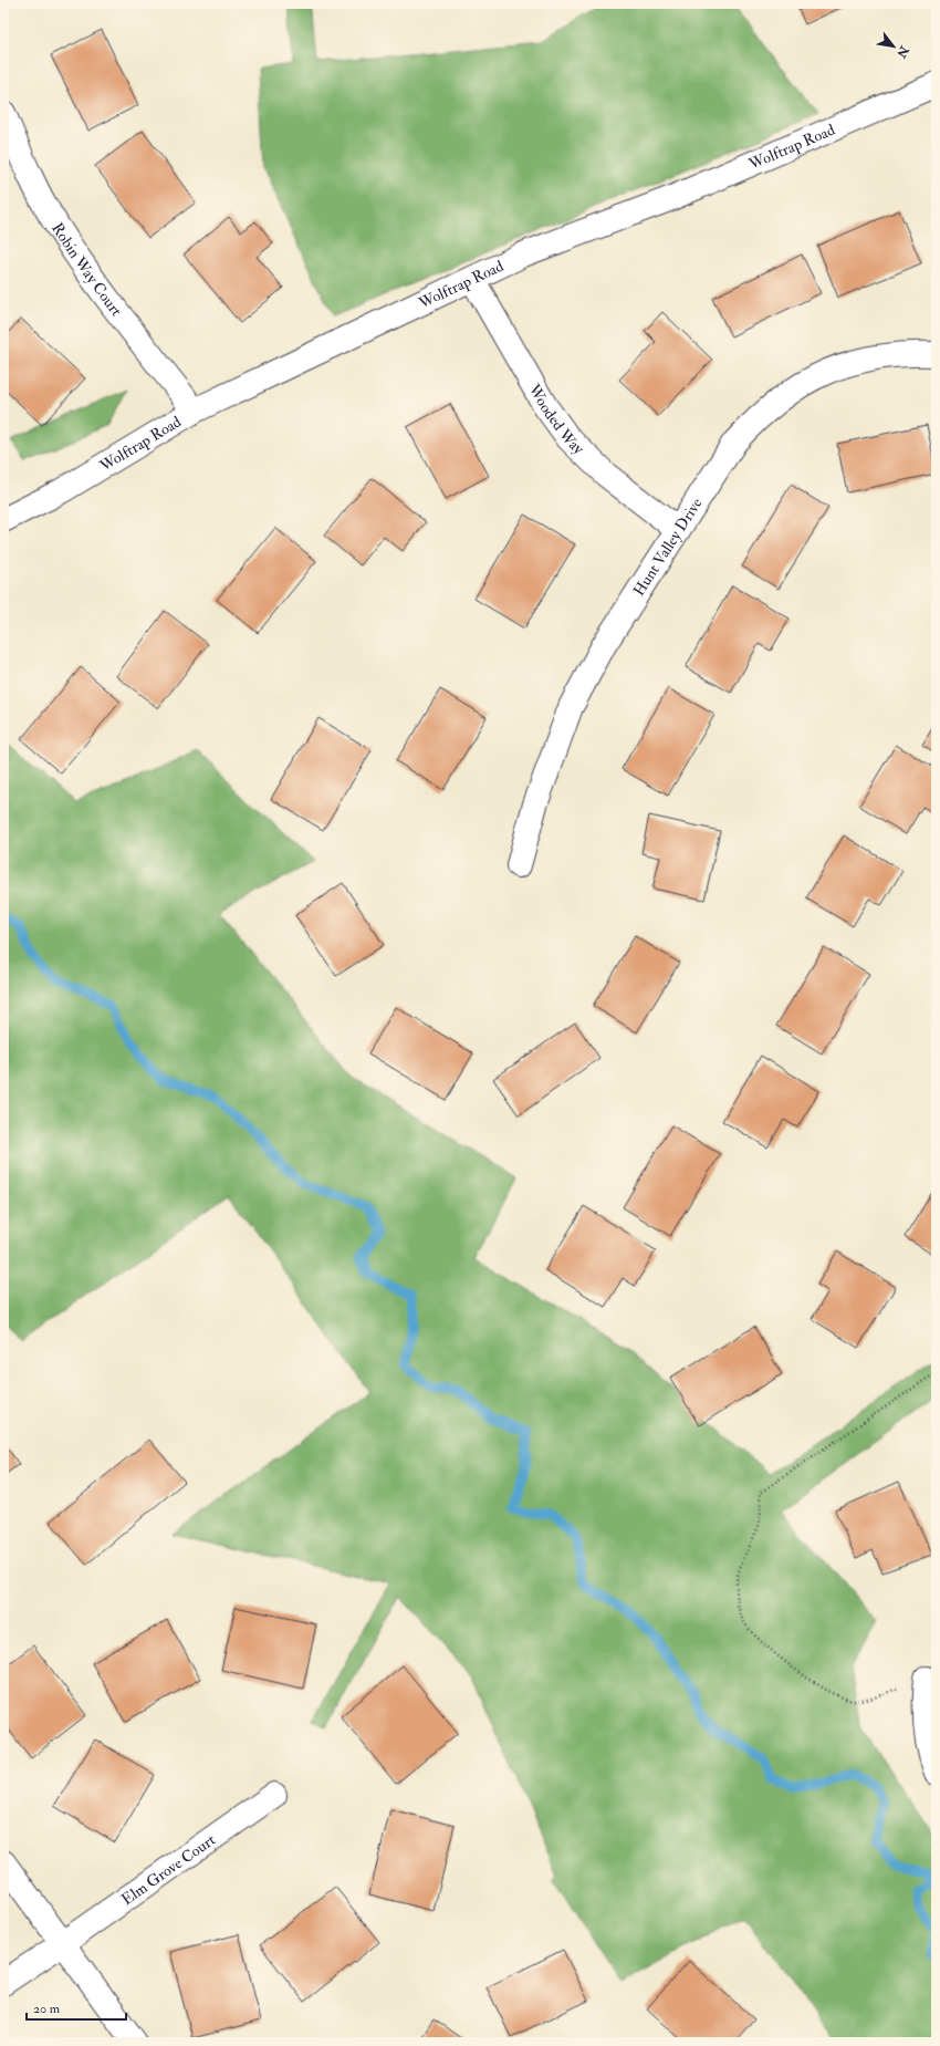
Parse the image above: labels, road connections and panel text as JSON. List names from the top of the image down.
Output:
{
  "streets": {
    "street": [
      "Wolftrap Road",
      "Robin Way Court",
      "Wooded Way",
      "Hunt Valley Drive",
      "Elm Grove Court"
    ]
  },
  "crossings": [
    ["Wolftrap Road", "Robin Way Court"],
    ["Wolftrap Road", "Wooded Way"],
    ["Wooded Way", "Hunt Valley Drive"]
  ],
  "scale_bar": "20 m",
  "north": "bottom right"
}
